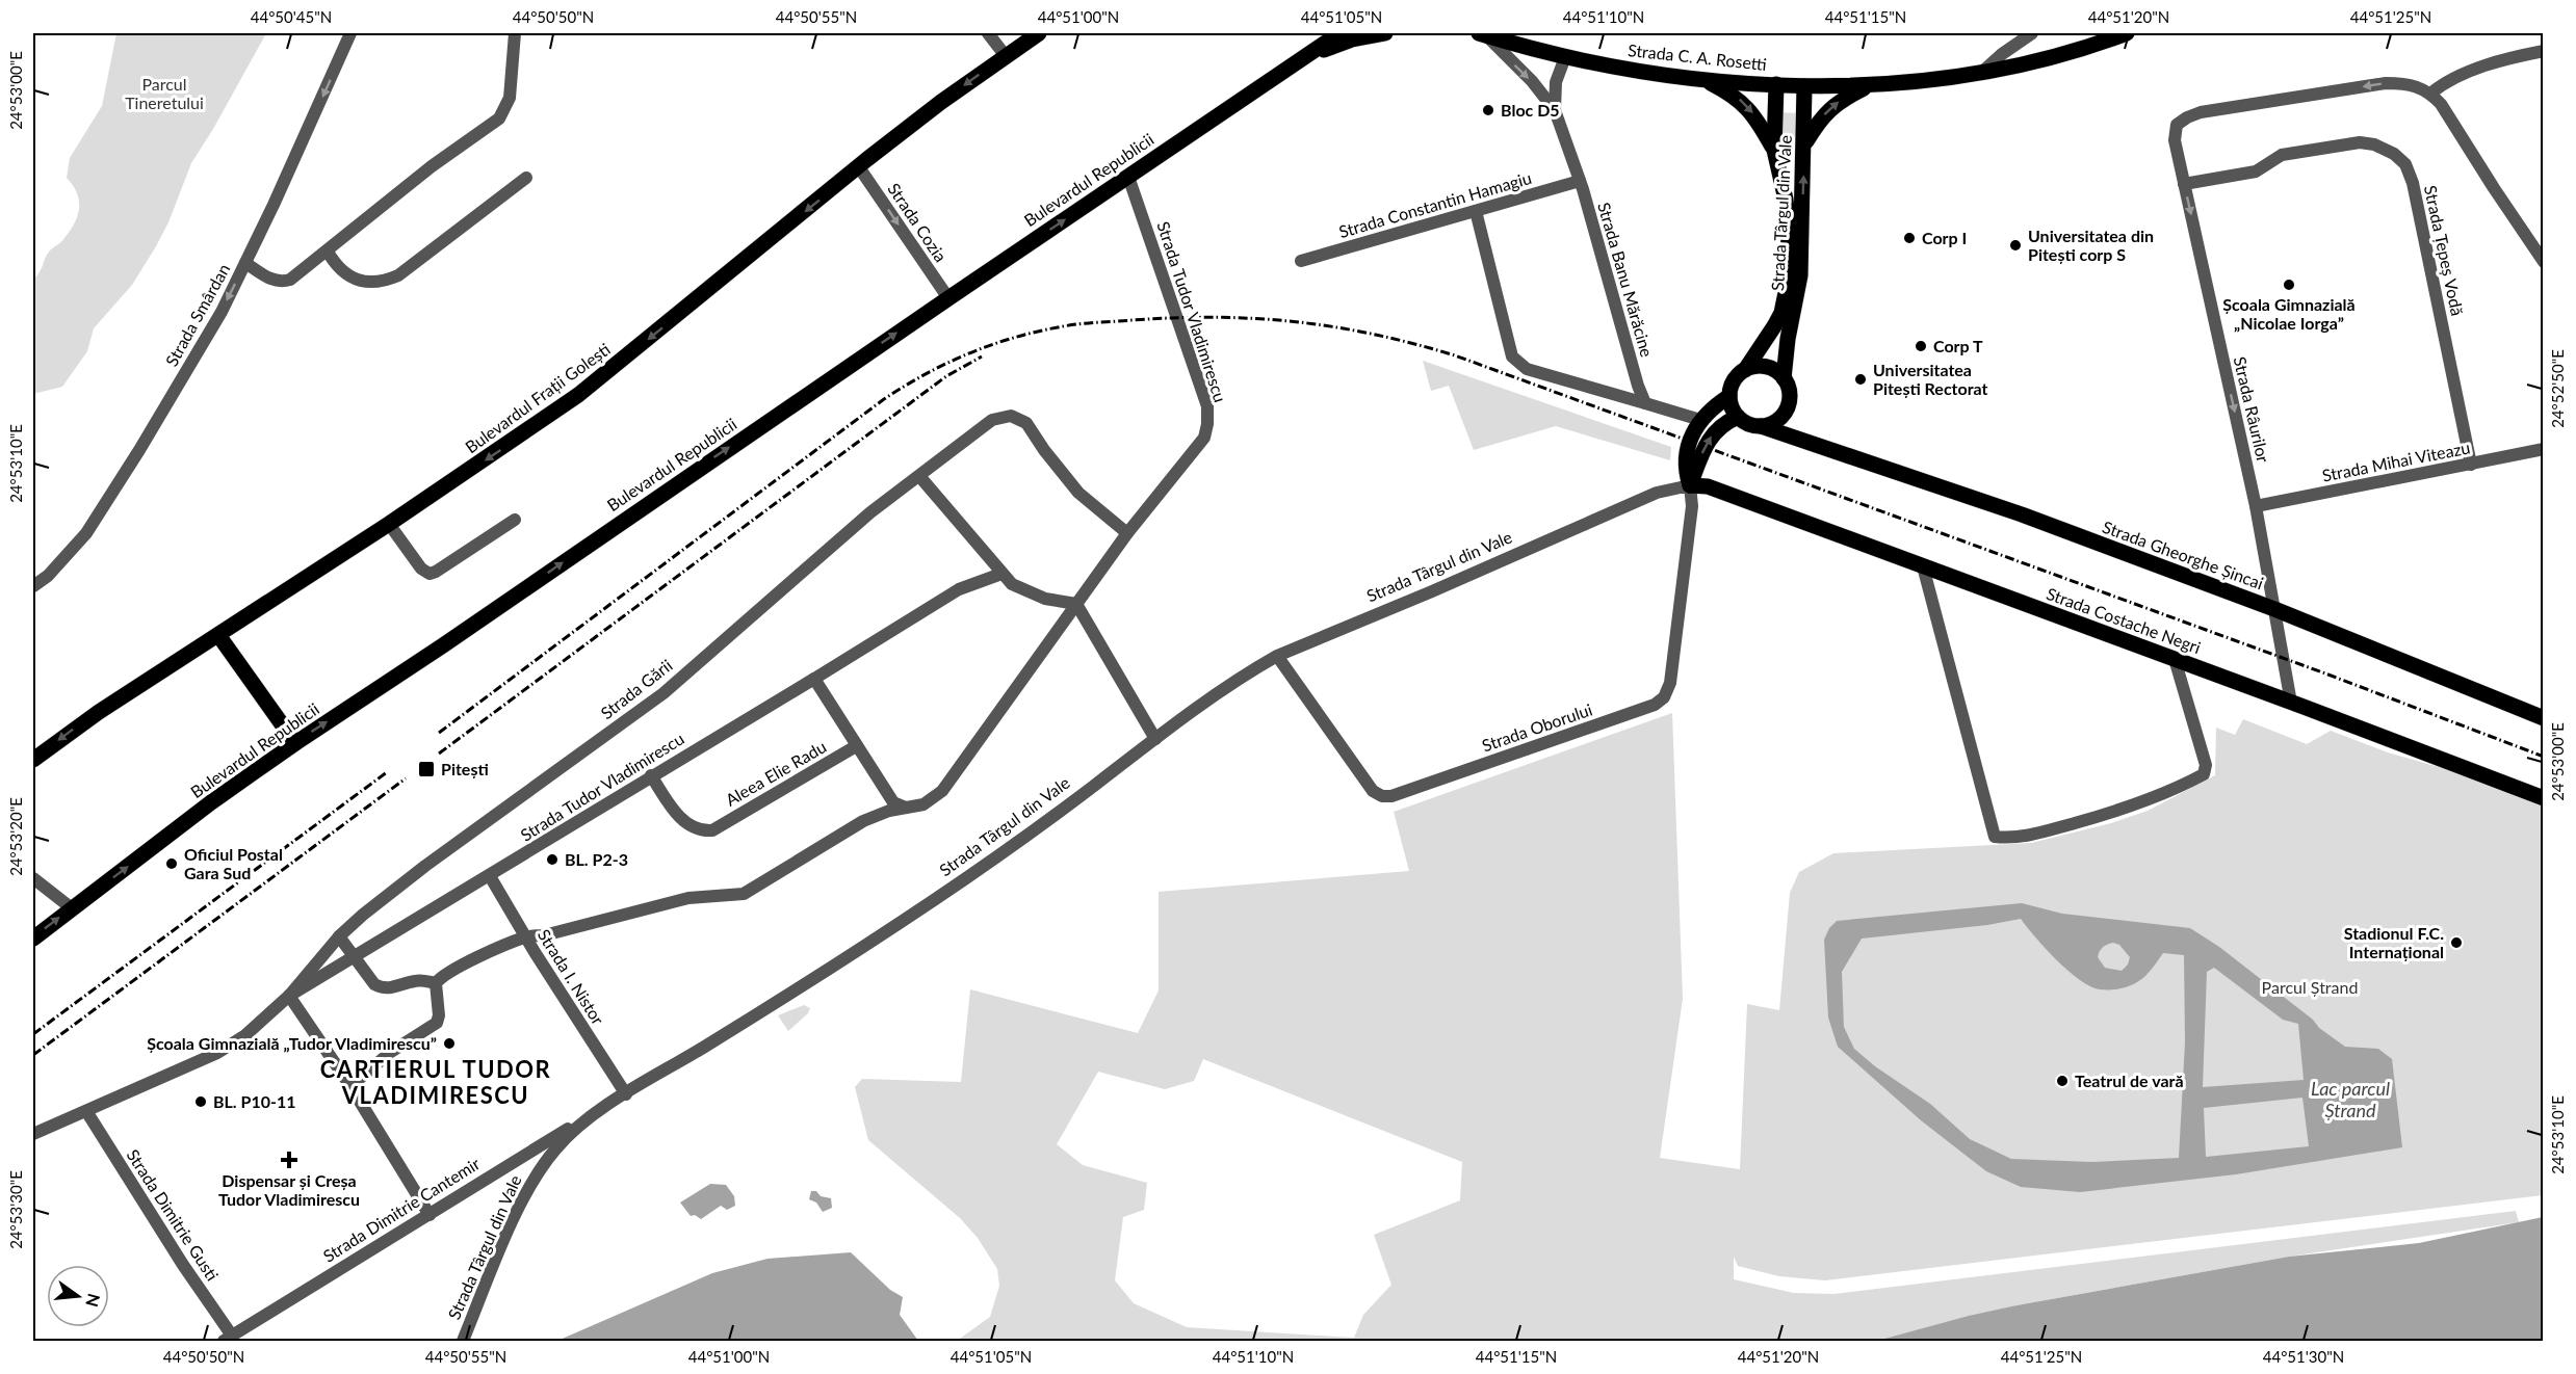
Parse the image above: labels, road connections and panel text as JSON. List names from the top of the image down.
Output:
{
  "streets": {
    "main road": [
      "Strada C. A. Rosetti",
      "Bulevardul Republicii",
      "Strada Târgul din Vale",
      "Bulevardul Frații Golești",
      "Strada Gheorghe Șincai",
      "Strada Costache Negri"
    ],
    "street": [
      "Strada Constantin Hamagiu",
      "Strada Cozia",
      "Strada Țepeș Vodă",
      "Strada Banu Mărăcine",
      "Strada Tudor Vladimirescu",
      "Strada Smârdan",
      "Strada Râurilor",
      "Strada Mihai Viteazu",
      "Strada Gării",
      "Strada Oborului",
      "Aleea Elie Radu",
      "Strada I. Nistor",
      "Strada Dimitrie Cantemir",
      "Strada Dimitrie Gusti"
    ]
  },
  "crossings": [
    ["Strada C. A. Rosetti", "Strada Târgul din Vale"],
    ["Strada C. A. Rosetti", "Strada Banu Mărăcine"],
    ["Bulevardul Republicii", "Strada Cozia"],
    ["Bulevardul Republicii", "Strada Tudor Vladimirescu"],
    ["Strada Constantin Hamagiu", "Strada Banu Mărăcine"],
    ["Strada Târgul din Vale", "Strada Gheorghe Șincai"],
    ["Strada Târgul din Vale", "Strada Costache Negri"],
    ["Strada Târgul din Vale", "Strada Oborului"],
    ["Strada Târgul din Vale", "Strada I. Nistor"],
    ["Strada Târgul din Vale", "Strada Dimitrie Cantemir"],
    ["Strada Cozia", "Bulevardul Frații Golești"],
    ["Strada Țepeș Vodă", "Strada Râurilor"],
    ["Strada Țepeș Vodă", "Strada Mihai Viteazu"],
    ["Strada Tudor Vladimirescu", "Strada Gării"],
    ["Strada Tudor Vladimirescu", "Aleea Elie Radu"],
    ["Strada Tudor Vladimirescu", "Strada I. Nistor"],
    ["Strada Tudor Vladimirescu", "Strada Dimitrie Gusti"],
    ["Strada Râurilor", "Strada Mihai Viteazu"],
    ["Strada Râurilor", "Strada Gheorghe Șincai"],
    ["Strada Râurilor", "Strada Costache Negri"],
    ["Strada Costache Negri", "Strada Oborului"],
    ["Strada Dimitrie Cantemir", "Strada Dimitrie Gusti"]
  ],
  "one_way": [
    "Bulevardul Republicii",
    "Strada Cozia",
    "Strada Smârdan",
    "Bulevardul Frații Golești"
  ],
  "districts": ["CARTIERUL TUDOR VLADIMIRESCU"],
  "water": ["Lac parcul Ștrand"],
  "parks": ["Parcul Tineretului", "Parcul Ștrand"],
  "places": {
    "other": [
      "Bloc D5",
      "Corp I",
      "Universitatea din Pitești corp S",
      "Școala Gimnazială „Nicolae Iorga”",
      "Corp T",
      "Universitatea Pitești Rectorat",
      "BL. P2-3",
      "Oficiul Postal Gara Sud",
      "Stadionul F.C. Internațional",
      "Școala Gimnazială „Tudor Vladimirescu”",
      "Teatrul de vară",
      "BL. P10-11"
    ],
    "transit": ["Pitești"],
    "health": ["Dispensar și Creșa Tudor Vladimirescu"]
  },
  "north": "right",
  "coordinates": [
    "44°50'45\"N",
    "44°50'50\"N",
    "44°50'55\"N",
    "44°51'00\"N",
    "44°51'05\"N",
    "44°51'10\"N",
    "44°51'15\"N",
    "44°51'20\"N",
    "44°51'25\"N",
    "24°53'00\"E",
    "24°52'50\"E",
    "24°53'10\"E",
    "24°53'20\"E",
    "24°53'30\"E",
    "44°51'30\"N"
  ]
}
